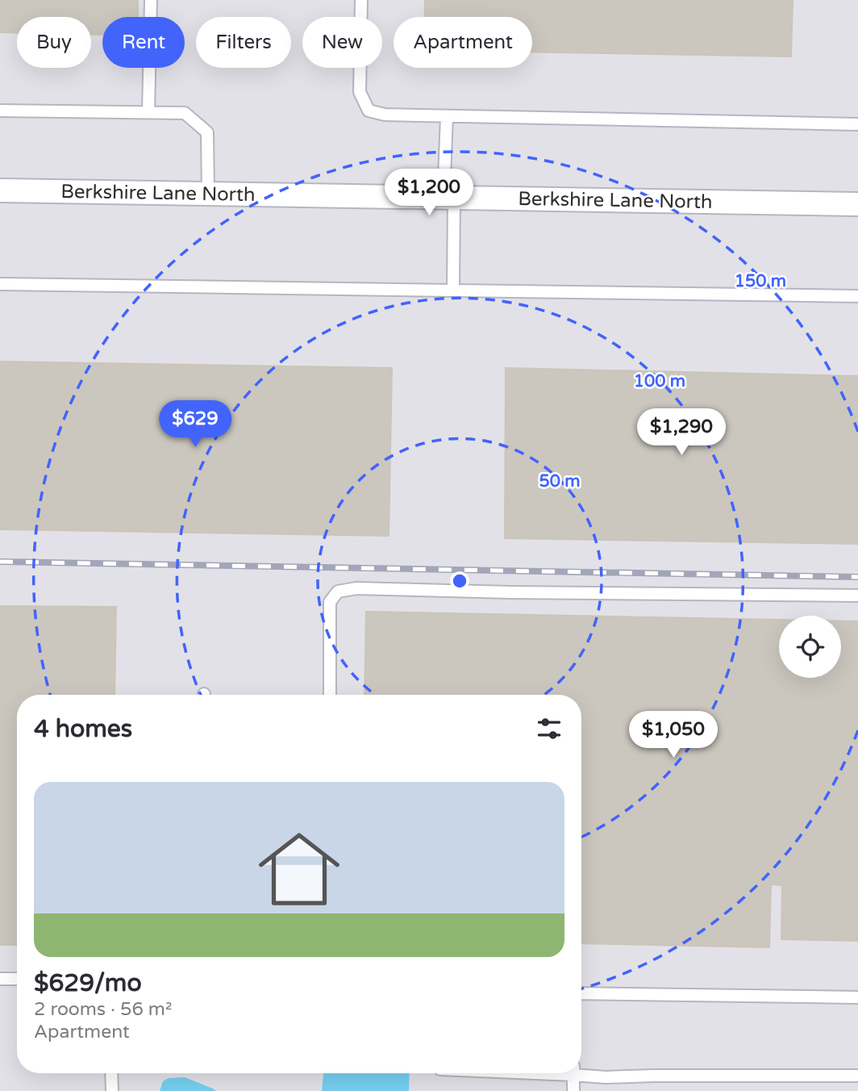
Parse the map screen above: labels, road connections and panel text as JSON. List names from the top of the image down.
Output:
{
  "streets": {
    "street": ["Berkshire Lane North"]
  },
  "page": {
    "chip": [
      "Buy",
      "Rent",
      "Filters",
      "New",
      "Apartment"
    ],
    "price": [
      "$1,200",
      "$629",
      "$1,290",
      "$1,050"
    ],
    "heading": "4 homes",
    "list": [
      {
        "name": "$629/mo",
        "note": "2 rooms · 56 m² · Apartment"
      }
    ]
  },
  "rings": ["150 m", "100 m", "50 m"]
}
